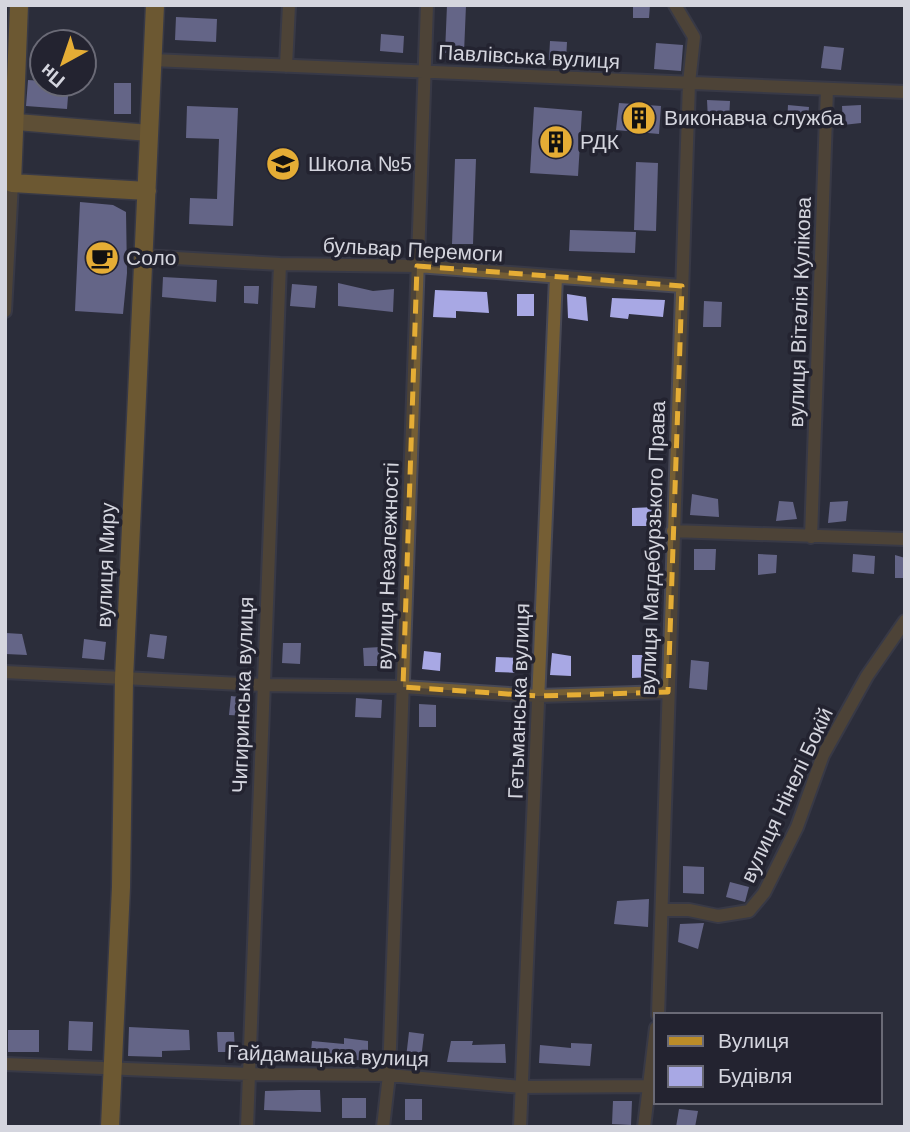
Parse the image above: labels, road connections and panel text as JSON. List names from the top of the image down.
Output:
{
  "streets": {
    "main road": ["вулиця Миру"],
    "street": [
      "Павлівська вулиця",
      "бульвар Перемоги",
      "вулиця Віталія Кулікова",
      "вулиця Магдебурзького Права",
      "вулиця Незалежності",
      "Чигиринська вулиця",
      "Гетьманська вулиця",
      "вулиця Нінелі Бокій",
      "Гайдамацька вулиця"
    ]
  },
  "crossings": [
    ["Павлівська вулиця", "вулиця Віталія Кулікова"],
    ["Павлівська вулиця", "вулиця Магдебурзького Права"],
    ["Павлівська вулиця", "вулиця Миру"],
    ["Павлівська вулиця", "вулиця Незалежності"],
    ["бульвар Перемоги", "вулиця Магдебурзького Права"],
    ["бульвар Перемоги", "вулиця Миру"],
    ["бульвар Перемоги", "вулиця Незалежності"],
    ["бульвар Перемоги", "Чигиринська вулиця"],
    ["бульвар Перемоги", "Гетьманська вулиця"],
    ["вулиця Магдебурзького Права", "вулиця Нінелі Бокій"],
    ["вулиця Миру", "Гайдамацька вулиця"],
    ["вулиця Незалежності", "Гайдамацька вулиця"],
    ["Чигиринська вулиця", "Гайдамацька вулиця"],
    ["Гетьманська вулиця", "Гайдамацька вулиця"]
  ],
  "places": {
    "building": ["Виконавча служба", "РДК"],
    "school or university": ["Школа №5"],
    "cafe": ["Соло"]
  },
  "legend": ["Вулиця", "Будівля"],
  "north": "bottom left"
}
